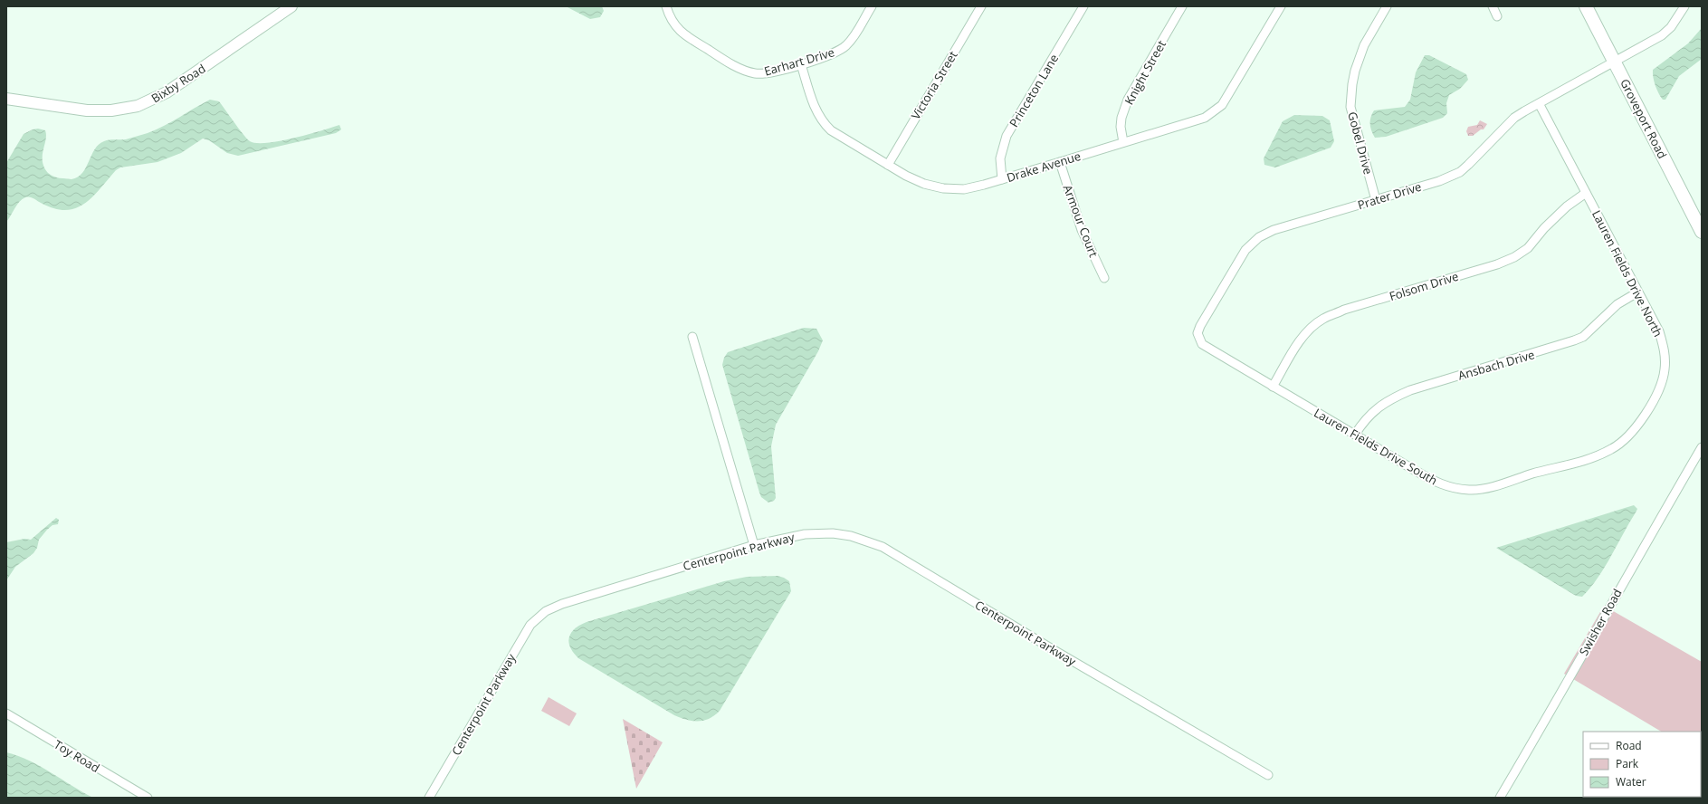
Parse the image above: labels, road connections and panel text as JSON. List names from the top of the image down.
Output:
{
  "streets": {
    "main road": ["Groveport Road"],
    "street": [
      "Earhart Drive",
      "Knight Street",
      "Bixby Road",
      "Victoria Street",
      "Princeton Lane",
      "Gobel Drive",
      "Drake Avenue",
      "Prater Drive",
      "Armour Court",
      "Lauren Fields Drive North",
      "Folsom Drive",
      "Ansbach Drive",
      "Lauren Fields Drive South",
      "Centerpoint Parkway",
      "Swisher Road",
      "Toy Road"
    ]
  },
  "crossings": [
    ["Earhart Drive", "Drake Avenue"],
    ["Knight Street", "Drake Avenue"],
    ["Victoria Street", "Drake Avenue"],
    ["Princeton Lane", "Drake Avenue"],
    ["Groveport Road", "Prater Drive"],
    ["Gobel Drive", "Prater Drive"],
    ["Drake Avenue", "Armour Court"],
    ["Prater Drive", "Lauren Fields Drive North"],
    ["Prater Drive", "Lauren Fields Drive South"],
    ["Lauren Fields Drive North", "Folsom Drive"],
    ["Lauren Fields Drive North", "Ansbach Drive"],
    ["Lauren Fields Drive North", "Lauren Fields Drive South"],
    ["Folsom Drive", "Lauren Fields Drive South"],
    ["Ansbach Drive", "Lauren Fields Drive South"]
  ],
  "legend": ["Road", "Park", "Water"]
}
